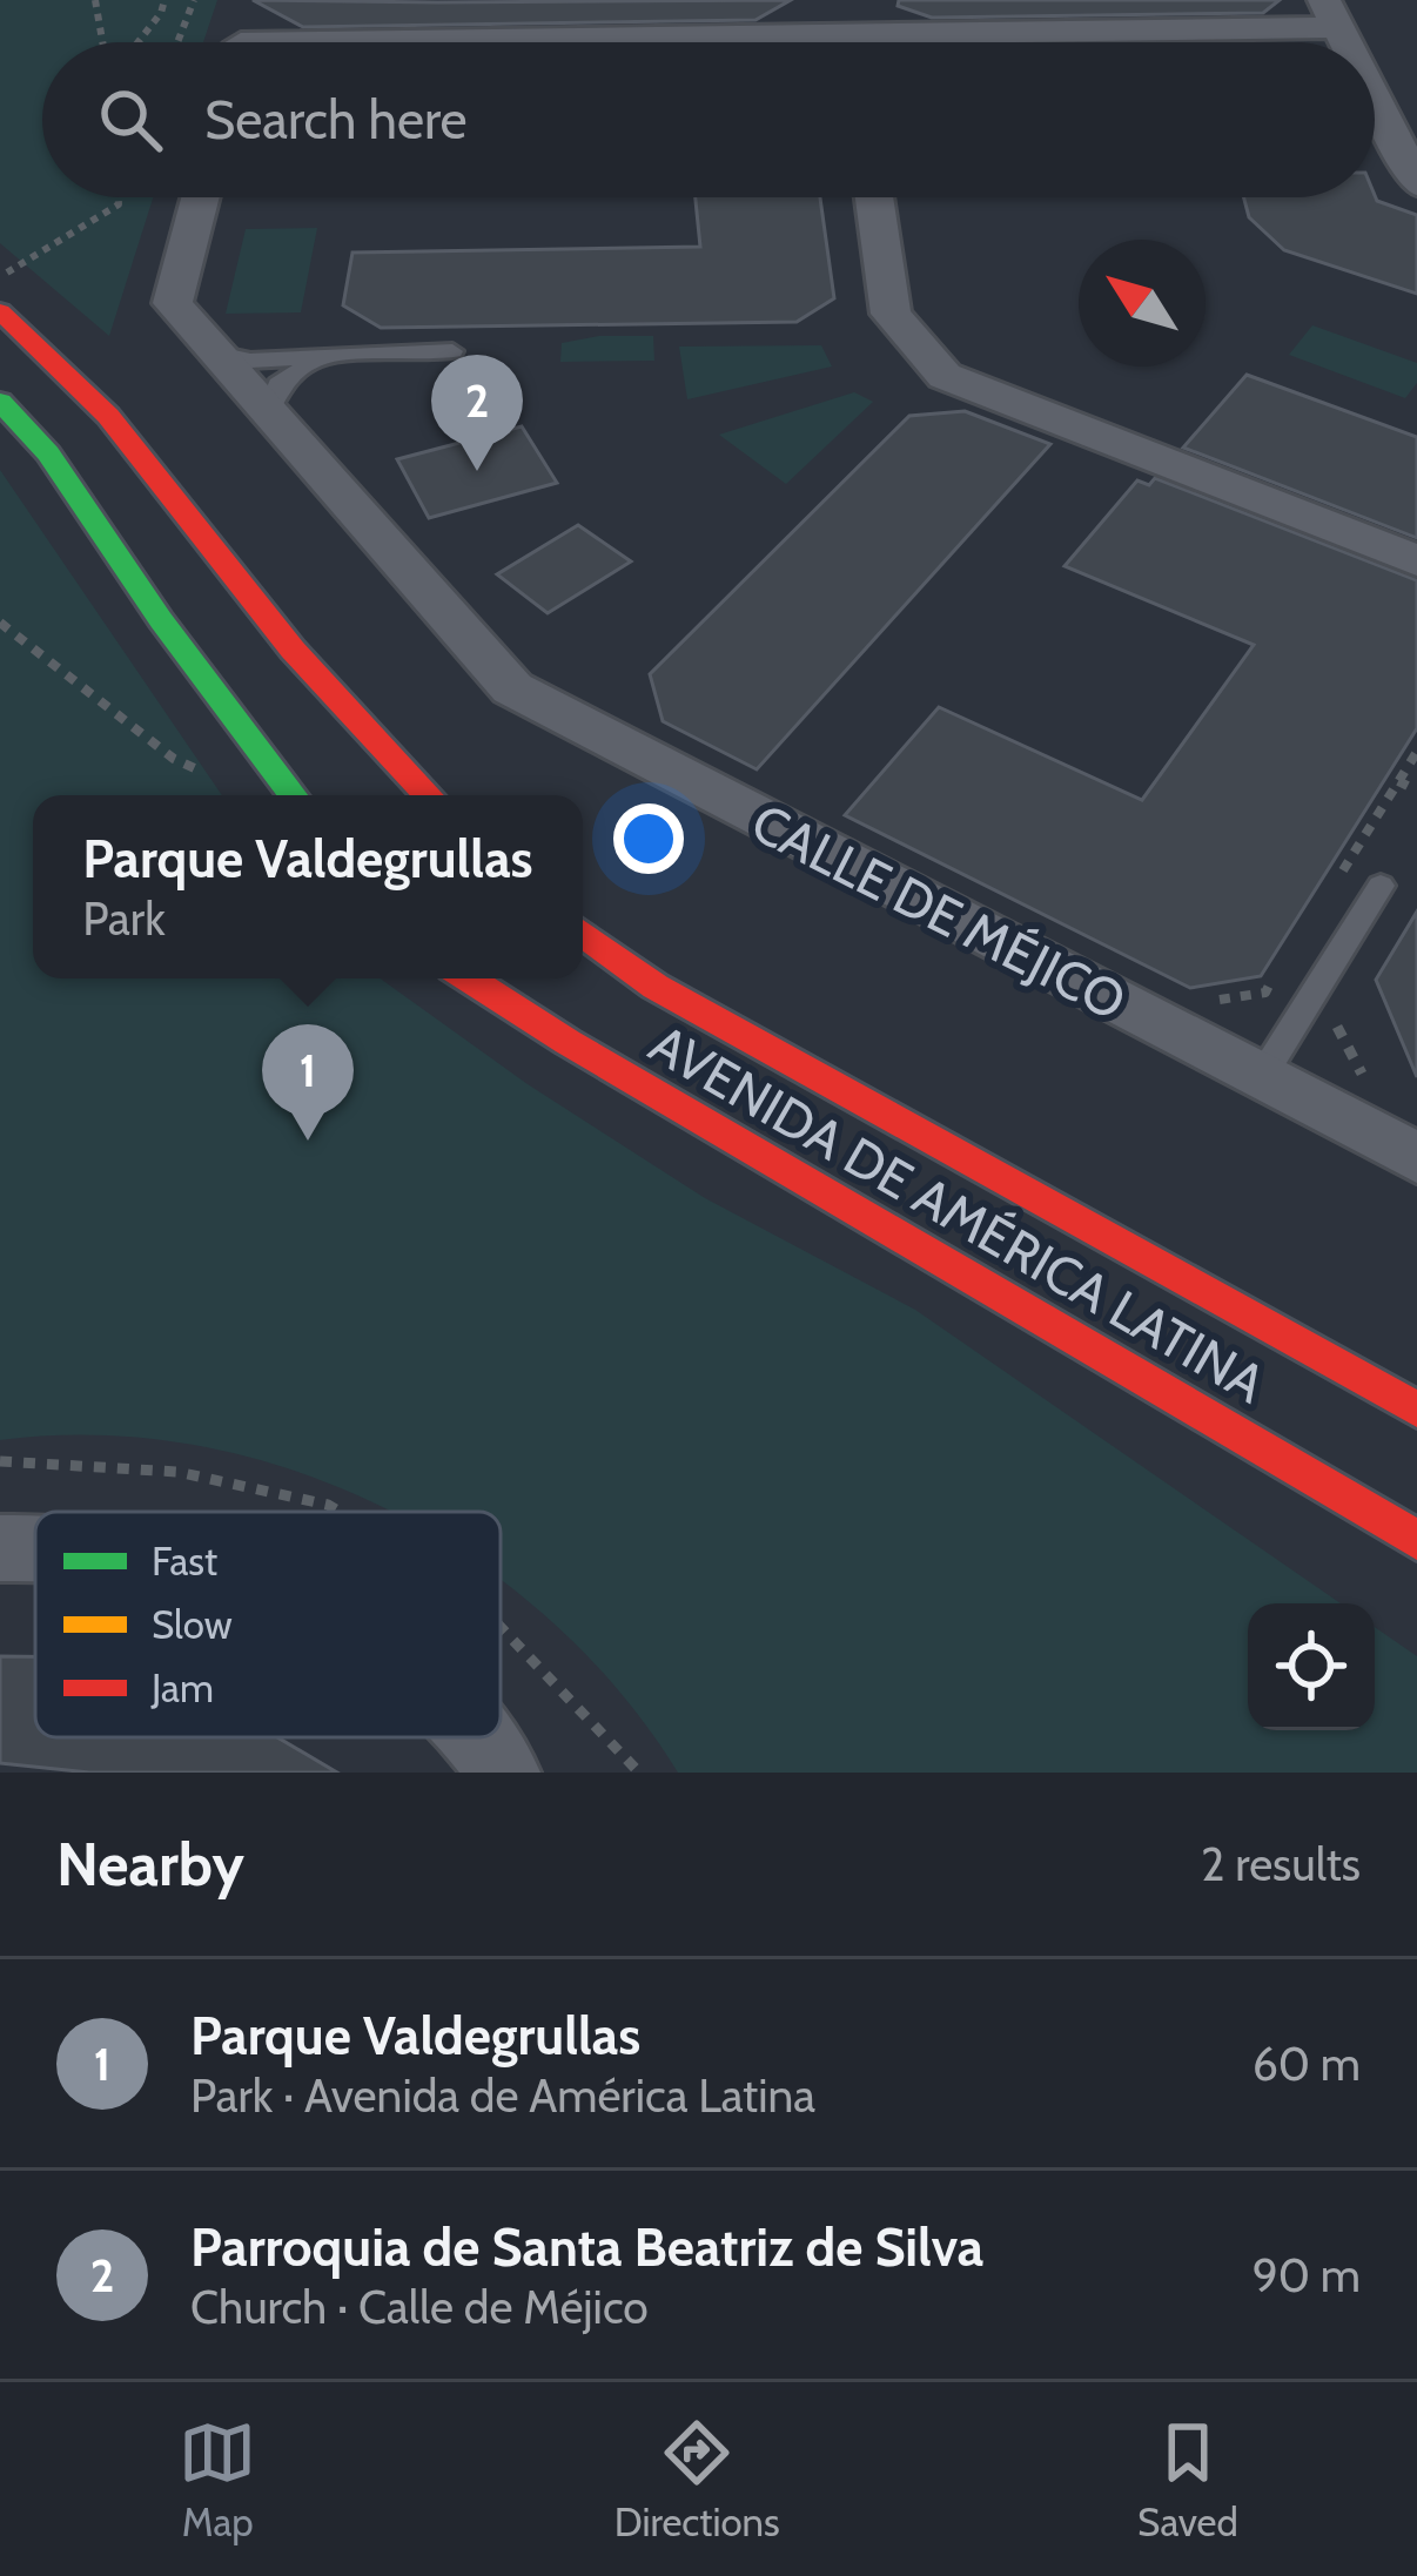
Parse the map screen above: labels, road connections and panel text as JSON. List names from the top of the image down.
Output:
{
  "streets": {
    "main road": ["AVENIDA DE AMÉRICA LATINA"],
    "street": ["CALLE DE MÉJICO"]
  },
  "legend": ["Fast", "Slow", "Jam"],
  "north": "top left",
  "page": {
    "search": "Search here",
    "pins": ["2", "1"],
    "popup": ["Parque Valdegrullas", "Park"],
    "heading": ["Nearby", "2 results"],
    "list": [
      {
        "mark": "1",
        "name": "Parque Valdegrullas",
        "note": "Park · Avenida de América Latina",
        "value": "60 m"
      },
      {
        "mark": "2",
        "name": "Parroquia de Santa Beatriz de Silva",
        "note": "Church · Calle de Méjico",
        "value": "90 m"
      }
    ],
    "nav": ["Map", "Directions", "Saved"]
  }
}
